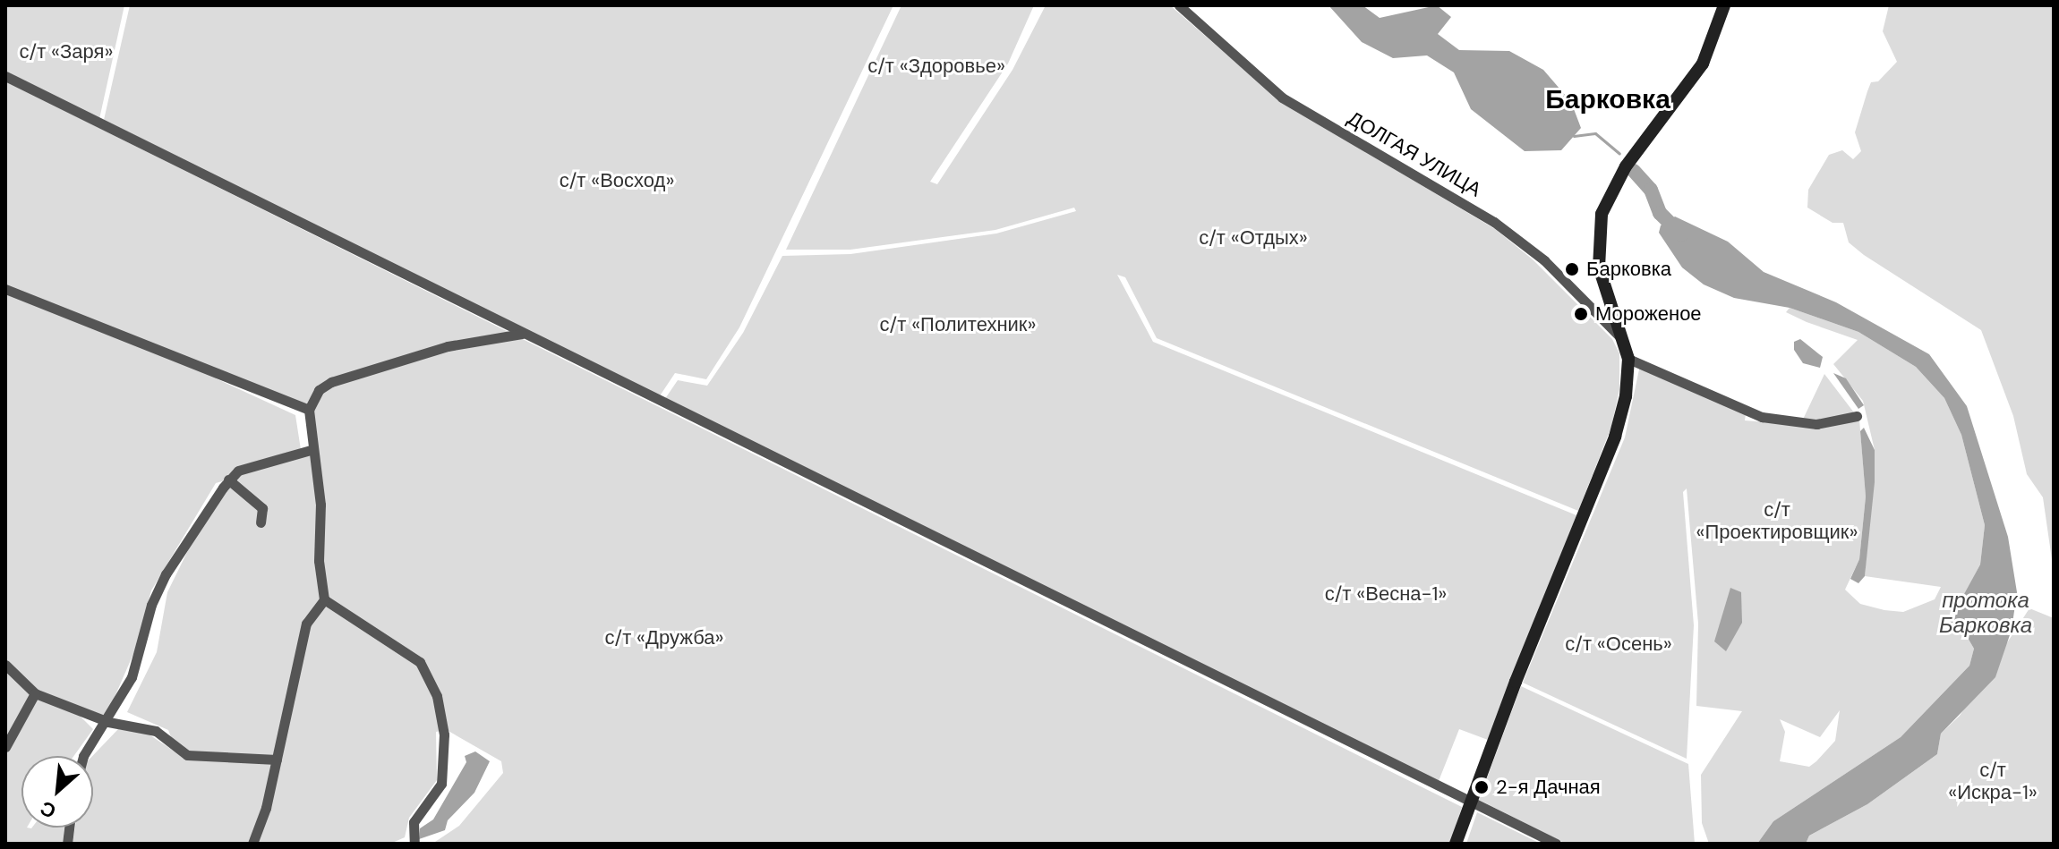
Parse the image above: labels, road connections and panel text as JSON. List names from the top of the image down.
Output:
{
  "streets": {
    "street": ["ДОЛГАЯ УЛИЦА"]
  },
  "districts": ["Барковка"],
  "water": ["протока Барковка"],
  "parks": [
    "с/т «Заря»",
    "с/т «Здоровье»",
    "с/т «Восход»",
    "с/т «Отдых»",
    "с/т «Политехник»",
    "с/т «Проектировщик»",
    "с/т «Весна-1»",
    "с/т «Дружба»",
    "с/т «Осень»",
    "с/т «Искра-1»"
  ],
  "places": ["Барковка", "Мороженое", "2-я Дачная"],
  "north": "bottom left"
}
